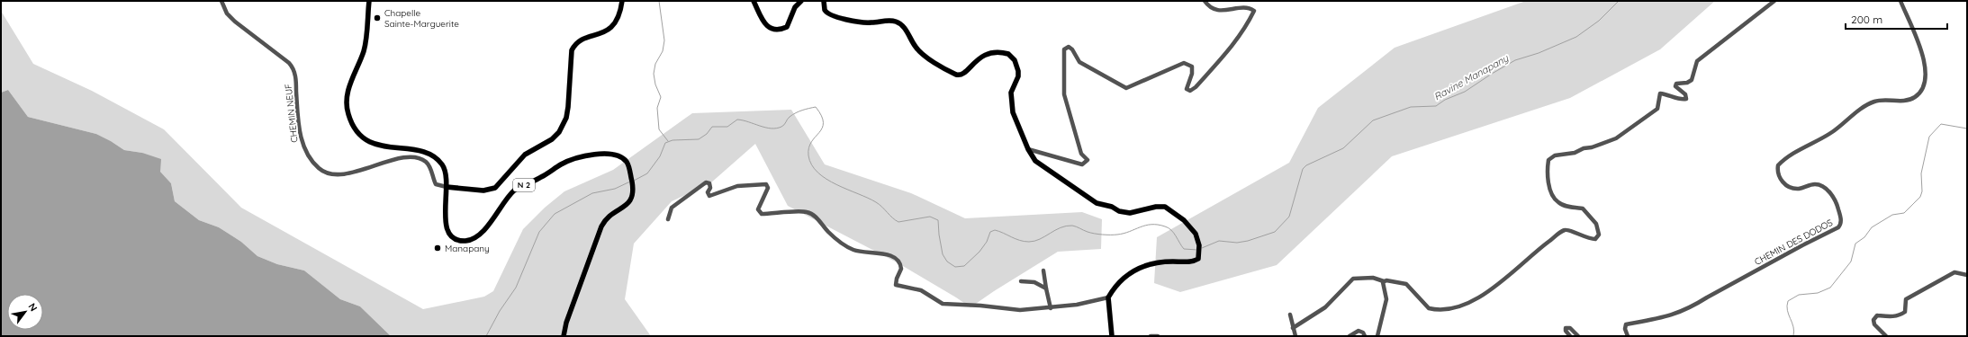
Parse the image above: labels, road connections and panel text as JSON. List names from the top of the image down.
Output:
{
  "streets": {
    "main road": ["N 2"],
    "street": ["CHEMIN NEUF", "CHEMIN DES DODOS"]
  },
  "crossings": [
    ["CHEMIN NEUF", "N 2"]
  ],
  "water": ["Ravine Manapany"],
  "places": ["Chapelle Sainte-Marguerite", "Manapany"],
  "scale_bar": "200 m",
  "north": "top right"
}
